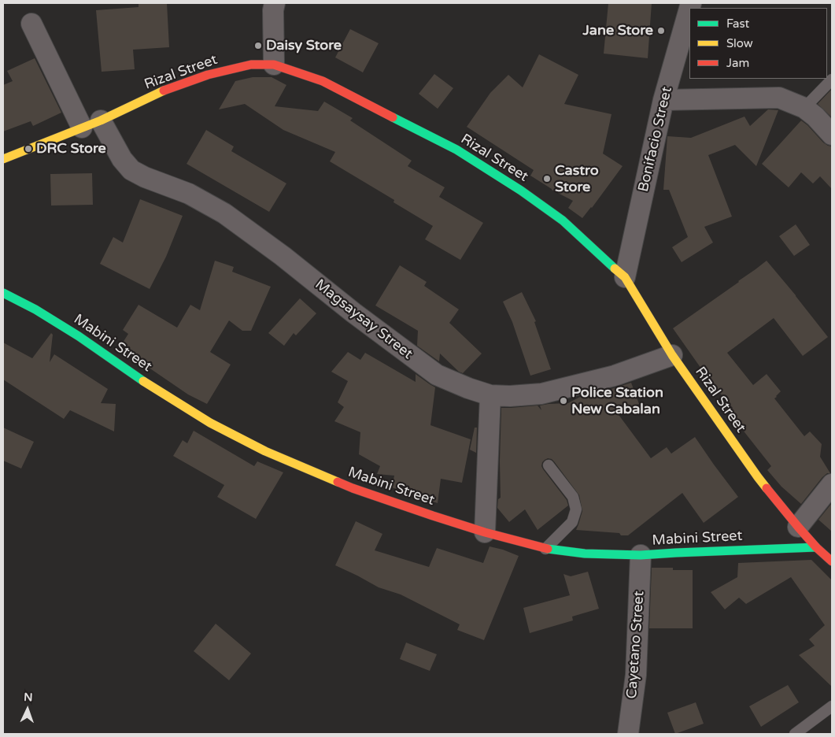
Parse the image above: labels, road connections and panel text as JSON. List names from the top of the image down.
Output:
{
  "streets": {
    "street": [
      "Rizal Street",
      "Bonifacio Street",
      "Magsaysay Street",
      "Mabini Street",
      "Cayetano Street"
    ]
  },
  "crossings": [
    ["Rizal Street", "Bonifacio Street"],
    ["Rizal Street", "Magsaysay Street"],
    ["Rizal Street", "Mabini Street"],
    ["Mabini Street", "Cayetano Street"]
  ],
  "places": [
    "Jane Store",
    "Daisy Store",
    "DRC Store",
    "Castro Store",
    "Police Station New Cabalan"
  ],
  "legend": ["Fast", "Slow", "Jam"],
  "north": "top"
}
